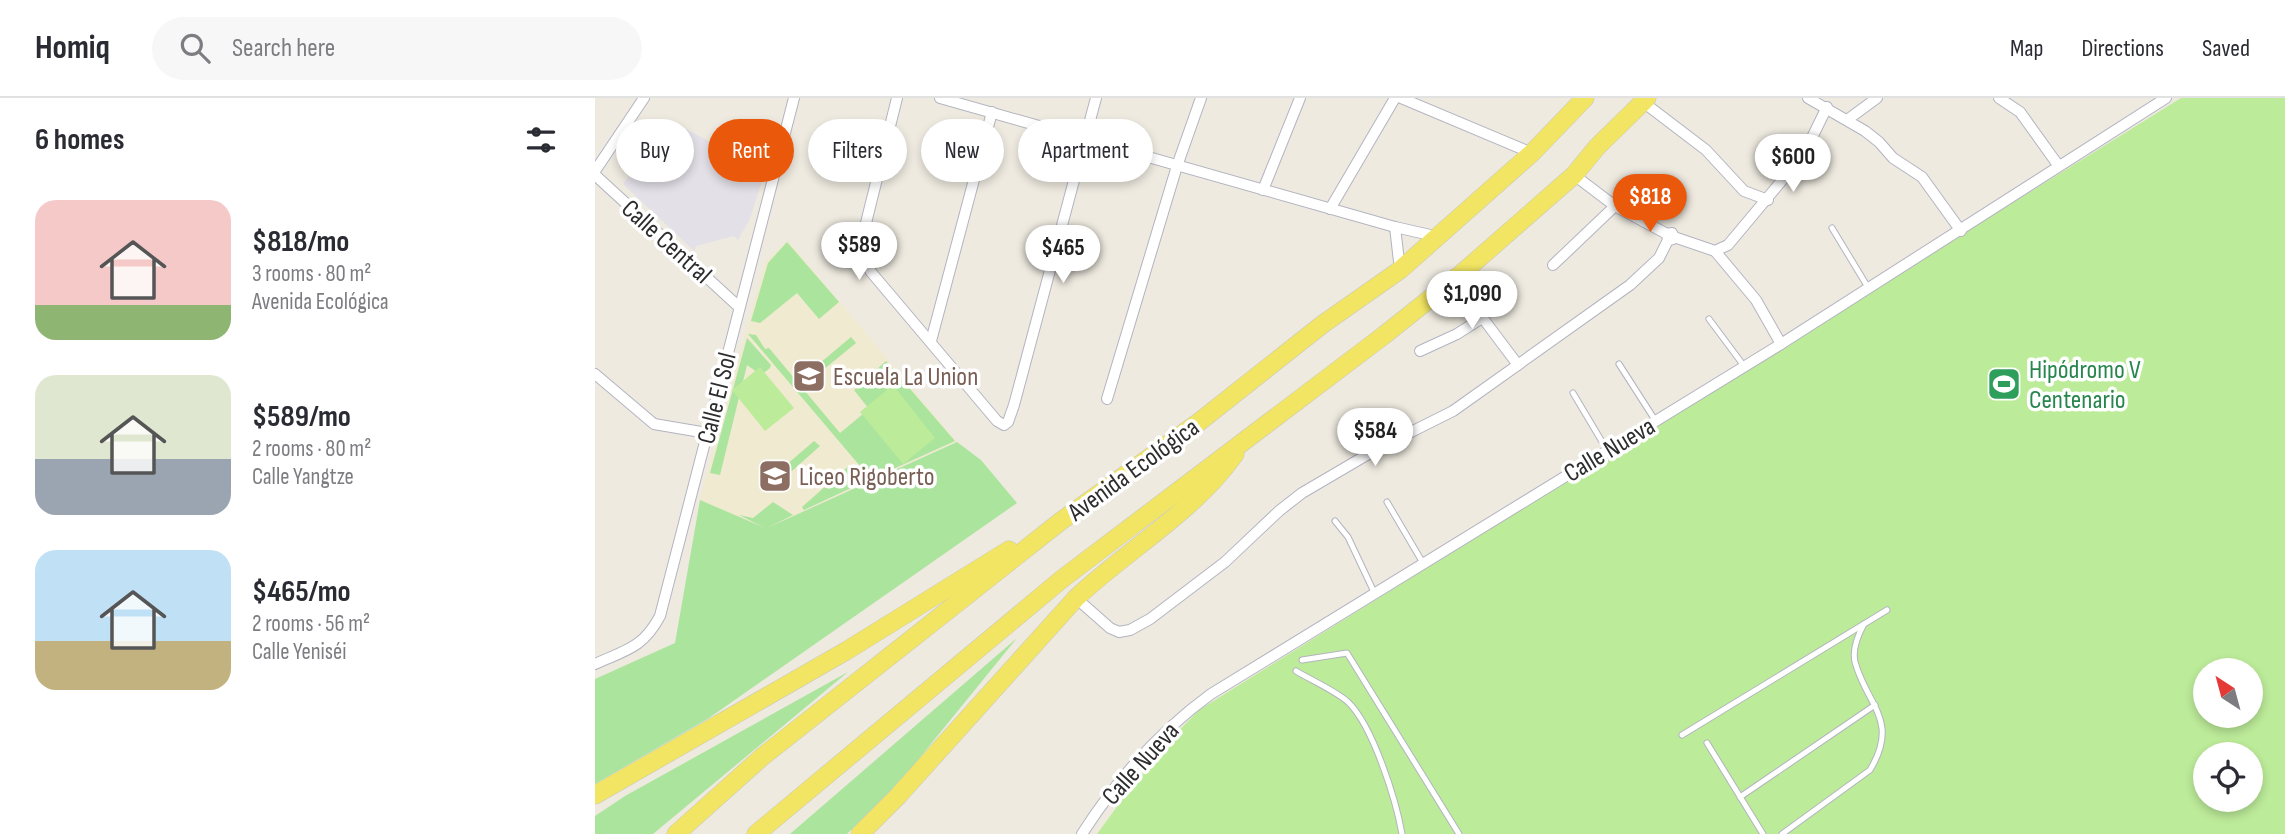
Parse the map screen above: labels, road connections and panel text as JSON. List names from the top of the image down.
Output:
{
  "streets": {
    "main road": ["Avenida Ecológica"],
    "street": ["Calle Central", "Calle El Sol", "Calle Nueva"]
  },
  "crossings": [
    ["Calle Central", "Calle El Sol"]
  ],
  "places": {
    "school or university": ["Escuela La Union", "Liceo Rigoberto"],
    "sports": ["Hipódromo V Centenario"]
  },
  "north": "top left",
  "page": {
    "header": "Homiq",
    "search": "Search here",
    "nav": ["Map", "Directions", "Saved"],
    "heading": "6 homes",
    "chip": [
      "Buy",
      "Rent",
      "Filters",
      "New",
      "Apartment"
    ],
    "price": [
      "$600",
      "$818",
      "$589",
      "$465",
      "$1,090",
      "$584"
    ],
    "list": [
      {
        "name": "$818/mo",
        "note": "3 rooms · 80 m² · Avenida Ecológica"
      },
      {
        "name": "$589/mo",
        "note": "2 rooms · 80 m² · Calle Yangtze"
      },
      {
        "name": "$465/mo",
        "note": "2 rooms · 56 m² · Calle Yeniséi"
      }
    ]
  }
}
